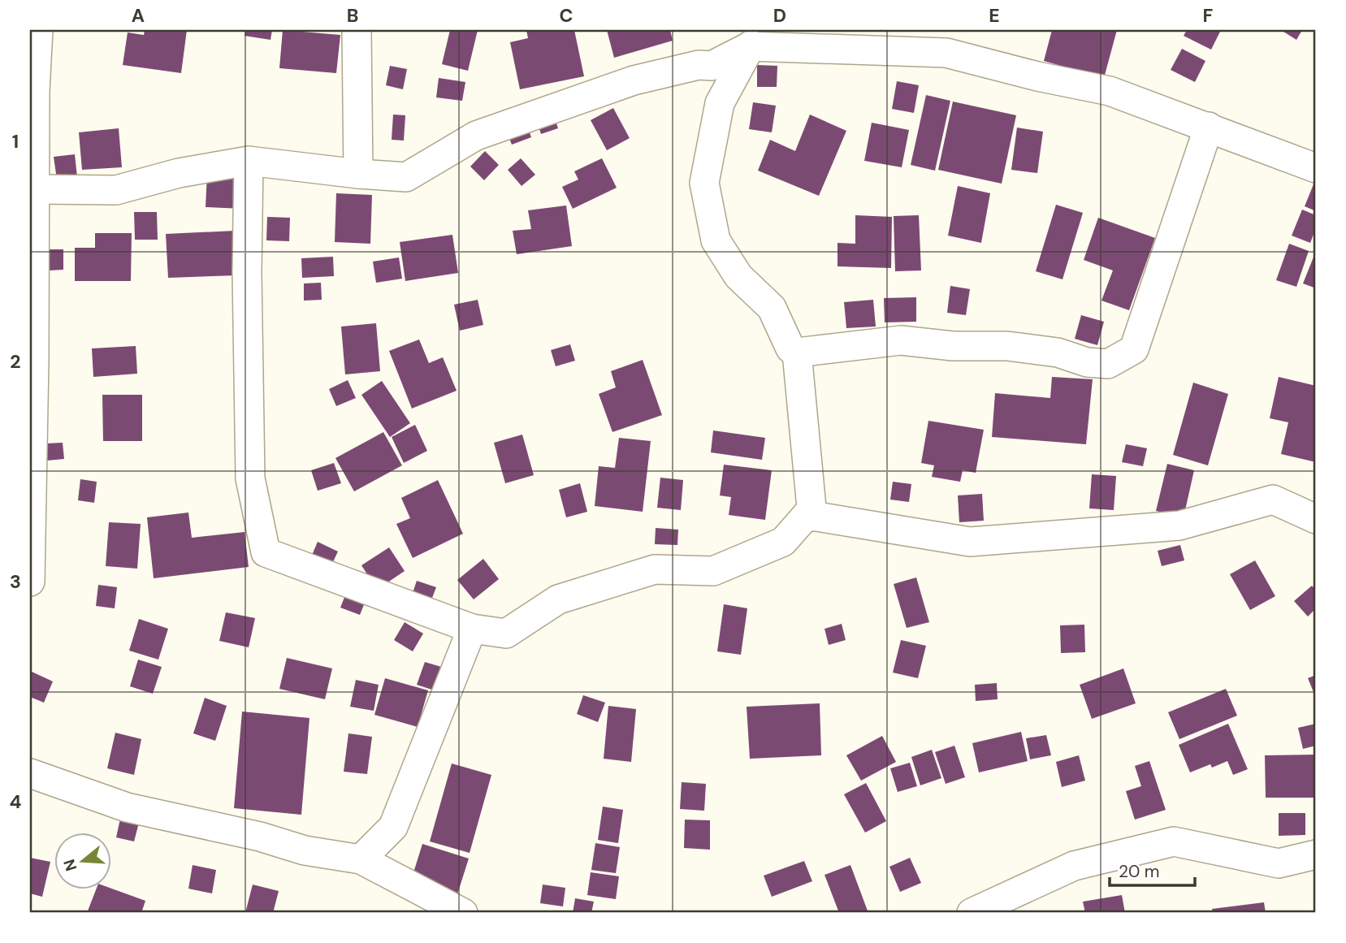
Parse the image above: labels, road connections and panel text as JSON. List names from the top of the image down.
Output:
{
  "scale_bar": "20 m",
  "north": "left",
  "grid": {
    "columns": [
      "A",
      "B",
      "C",
      "D",
      "E",
      "F"
    ],
    "rows": [
      "1",
      "2",
      "3",
      "4"
    ]
  }
}
